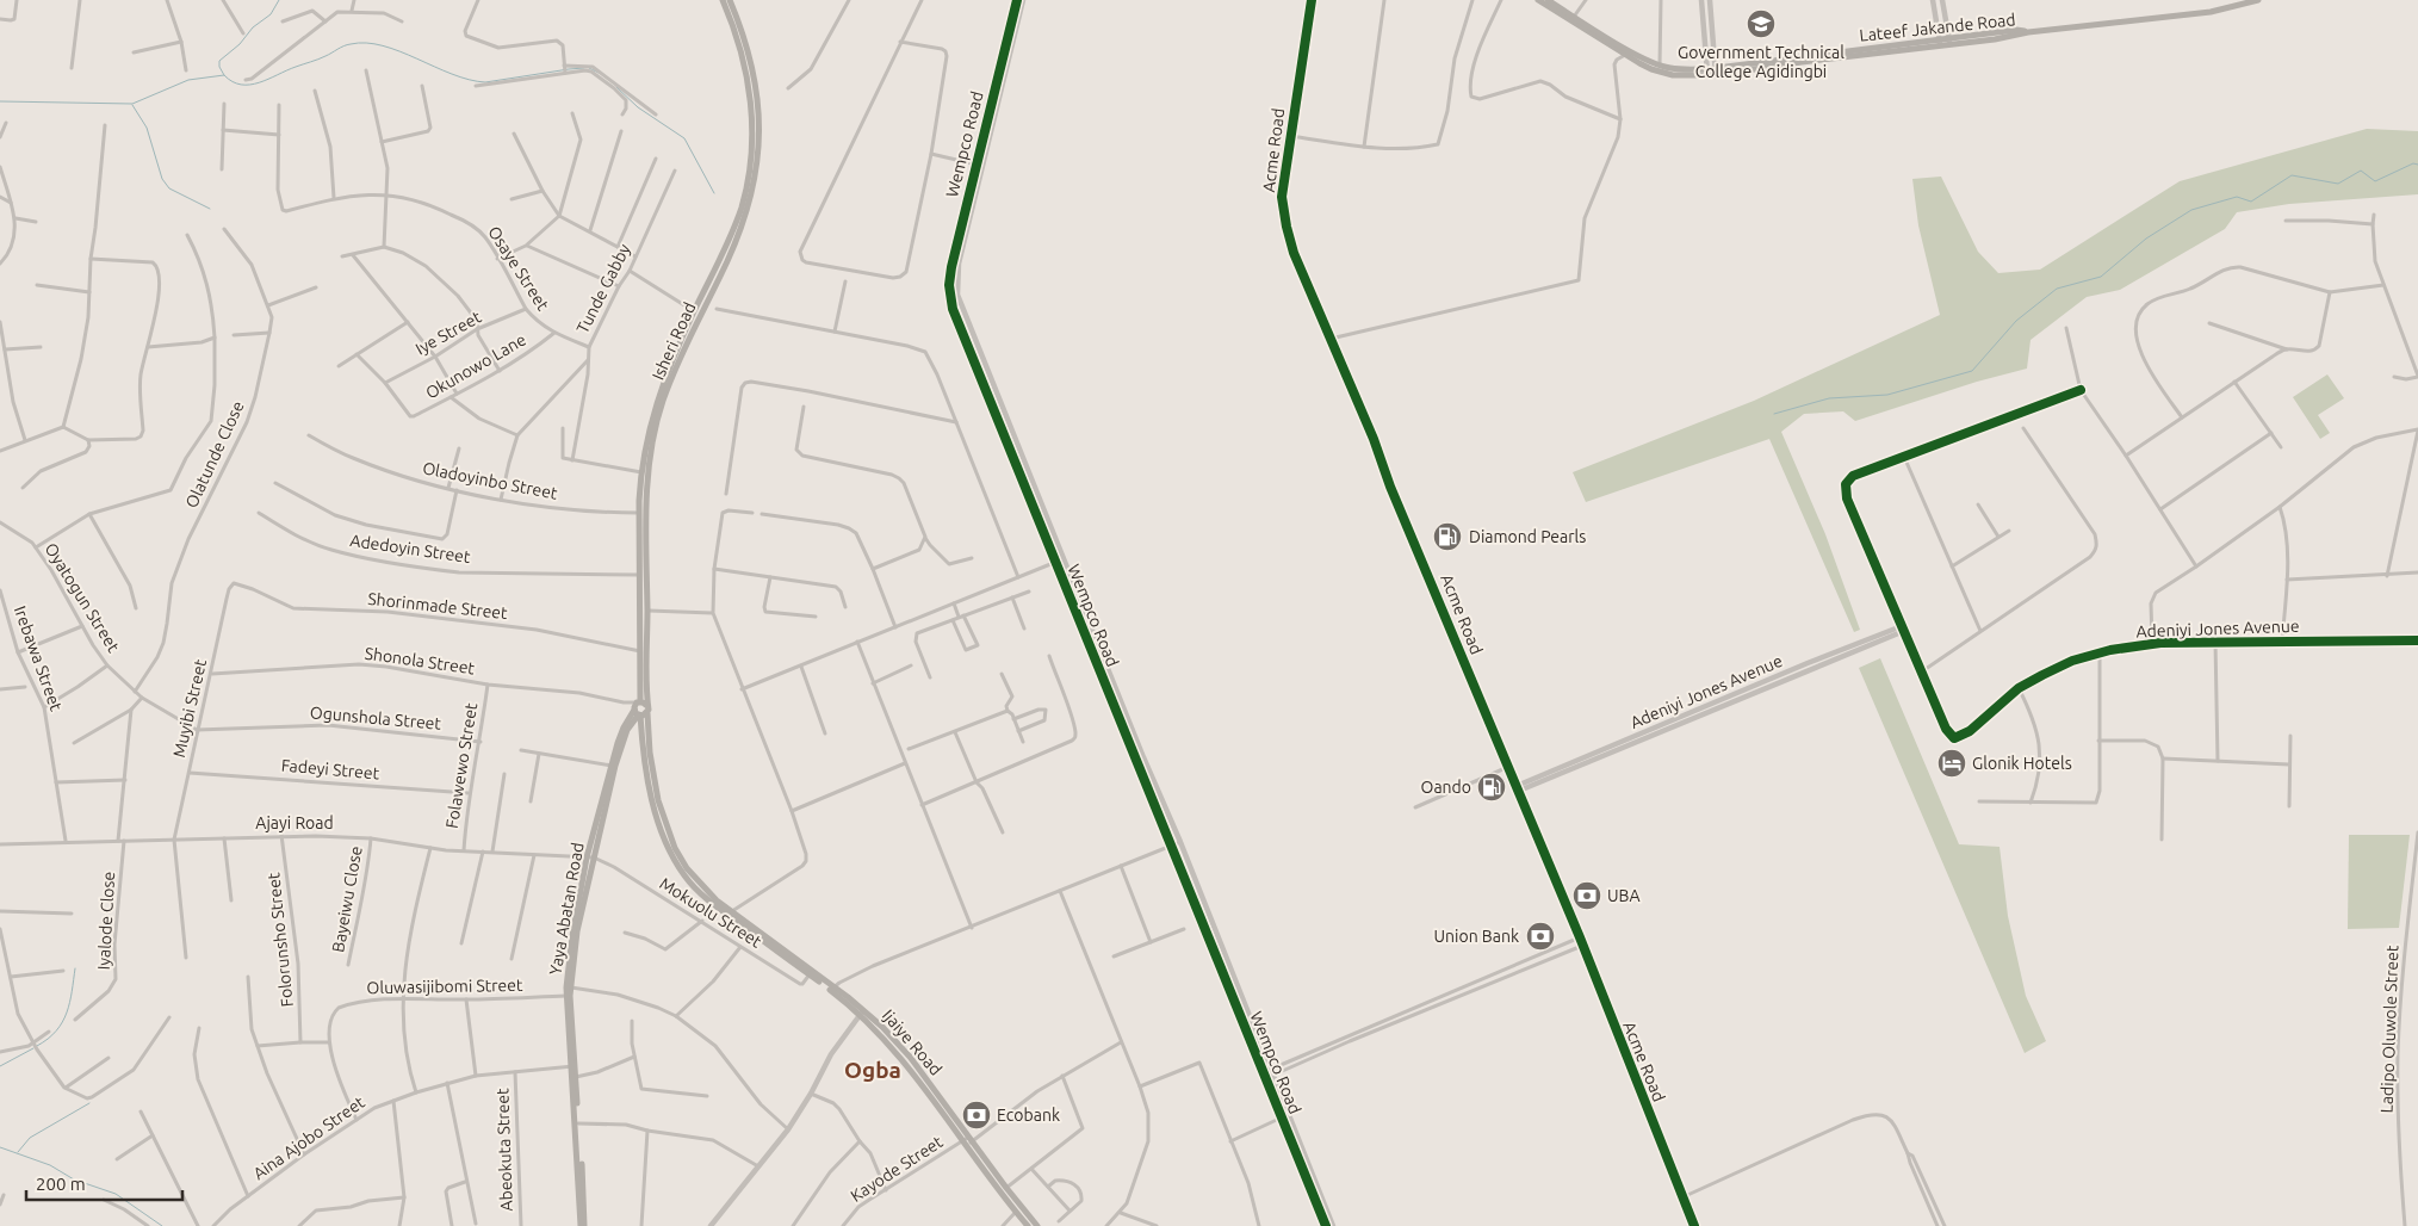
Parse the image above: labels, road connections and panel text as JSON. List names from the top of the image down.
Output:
{
  "streets": {
    "main road": [
      "Lateef Jakande Road",
      "Isheri Road",
      "Yaya Abatan Road",
      "Ijaiye Road"
    ],
    "street": [
      "Wempco Road",
      "Acme Road",
      "Osaye Street",
      "Tunde Gabby",
      "Iye Street",
      "Okunowo Lane",
      "Olatunde Close",
      "Oladoyinbo Street",
      "Adedoyin Street",
      "Oyatogun Street",
      "Shorinmade Street",
      "Adeniyi Jones Avenue",
      "Irebawa Street",
      "Shonola Street",
      "Muyibi Street",
      "Ogunshola Street",
      "Folawewo Street",
      "Fadeyi Street",
      "Ajayi Road",
      "Bayeiwu Close",
      "Mokuolu Street",
      "Iyalode Close",
      "Folorunsho Street",
      "Oluwasijibomi Street",
      "Ladipo Oluwole Street",
      "Aina Ajobo Street",
      "Abeokuta Street",
      "Kayode Street"
    ]
  },
  "crossings": [
    ["Acme Road", "Adeniyi Jones Avenue"],
    ["Osaye Street", "Tunde Gabby"],
    ["Osaye Street", "Iye Street"],
    ["Osaye Street", "Okunowo Lane"],
    ["Iye Street", "Okunowo Lane"],
    ["Isheri Road", "Oladoyinbo Street"],
    ["Isheri Road", "Adedoyin Street"],
    ["Isheri Road", "Shorinmade Street"],
    ["Isheri Road", "Shonola Street"],
    ["Isheri Road", "Yaya Abatan Road"],
    ["Isheri Road", "Ijaiye Road"],
    ["Olatunde Close", "Oyatogun Street"],
    ["Oyatogun Street", "Muyibi Street"],
    ["Oyatogun Street", "Ogunshola Street"],
    ["Shorinmade Street", "Muyibi Street"],
    ["Irebawa Street", "Ajayi Road"],
    ["Shonola Street", "Muyibi Street"],
    ["Shonola Street", "Folawewo Street"],
    ["Shonola Street", "Yaya Abatan Road"],
    ["Muyibi Street", "Ogunshola Street"],
    ["Muyibi Street", "Fadeyi Street"],
    ["Muyibi Street", "Ajayi Road"],
    ["Ogunshola Street", "Folawewo Street"],
    ["Folawewo Street", "Fadeyi Street"],
    ["Folawewo Street", "Ajayi Road"],
    ["Ajayi Road", "Bayeiwu Close"],
    ["Ajayi Road", "Yaya Abatan Road"],
    ["Ajayi Road", "Mokuolu Street"],
    ["Ajayi Road", "Iyalode Close"],
    ["Ajayi Road", "Folorunsho Street"],
    ["Yaya Abatan Road", "Mokuolu Street"],
    ["Yaya Abatan Road", "Oluwasijibomi Street"],
    ["Yaya Abatan Road", "Aina Ajobo Street"],
    ["Mokuolu Street", "Ijaiye Road"],
    ["Oluwasijibomi Street", "Aina Ajobo Street"],
    ["Ijaiye Road", "Kayode Street"],
    ["Aina Ajobo Street", "Abeokuta Street"]
  ],
  "districts": ["Ogba"],
  "places": {
    "school or university": ["Government Technical College Agidingbi"],
    "fuel station": ["Diamond Pearls", "Oando"],
    "hotel": ["Glonik Hotels"],
    "bank": ["UBA", "Union Bank", "Ecobank"]
  },
  "scale_bar": "200 m"
}
